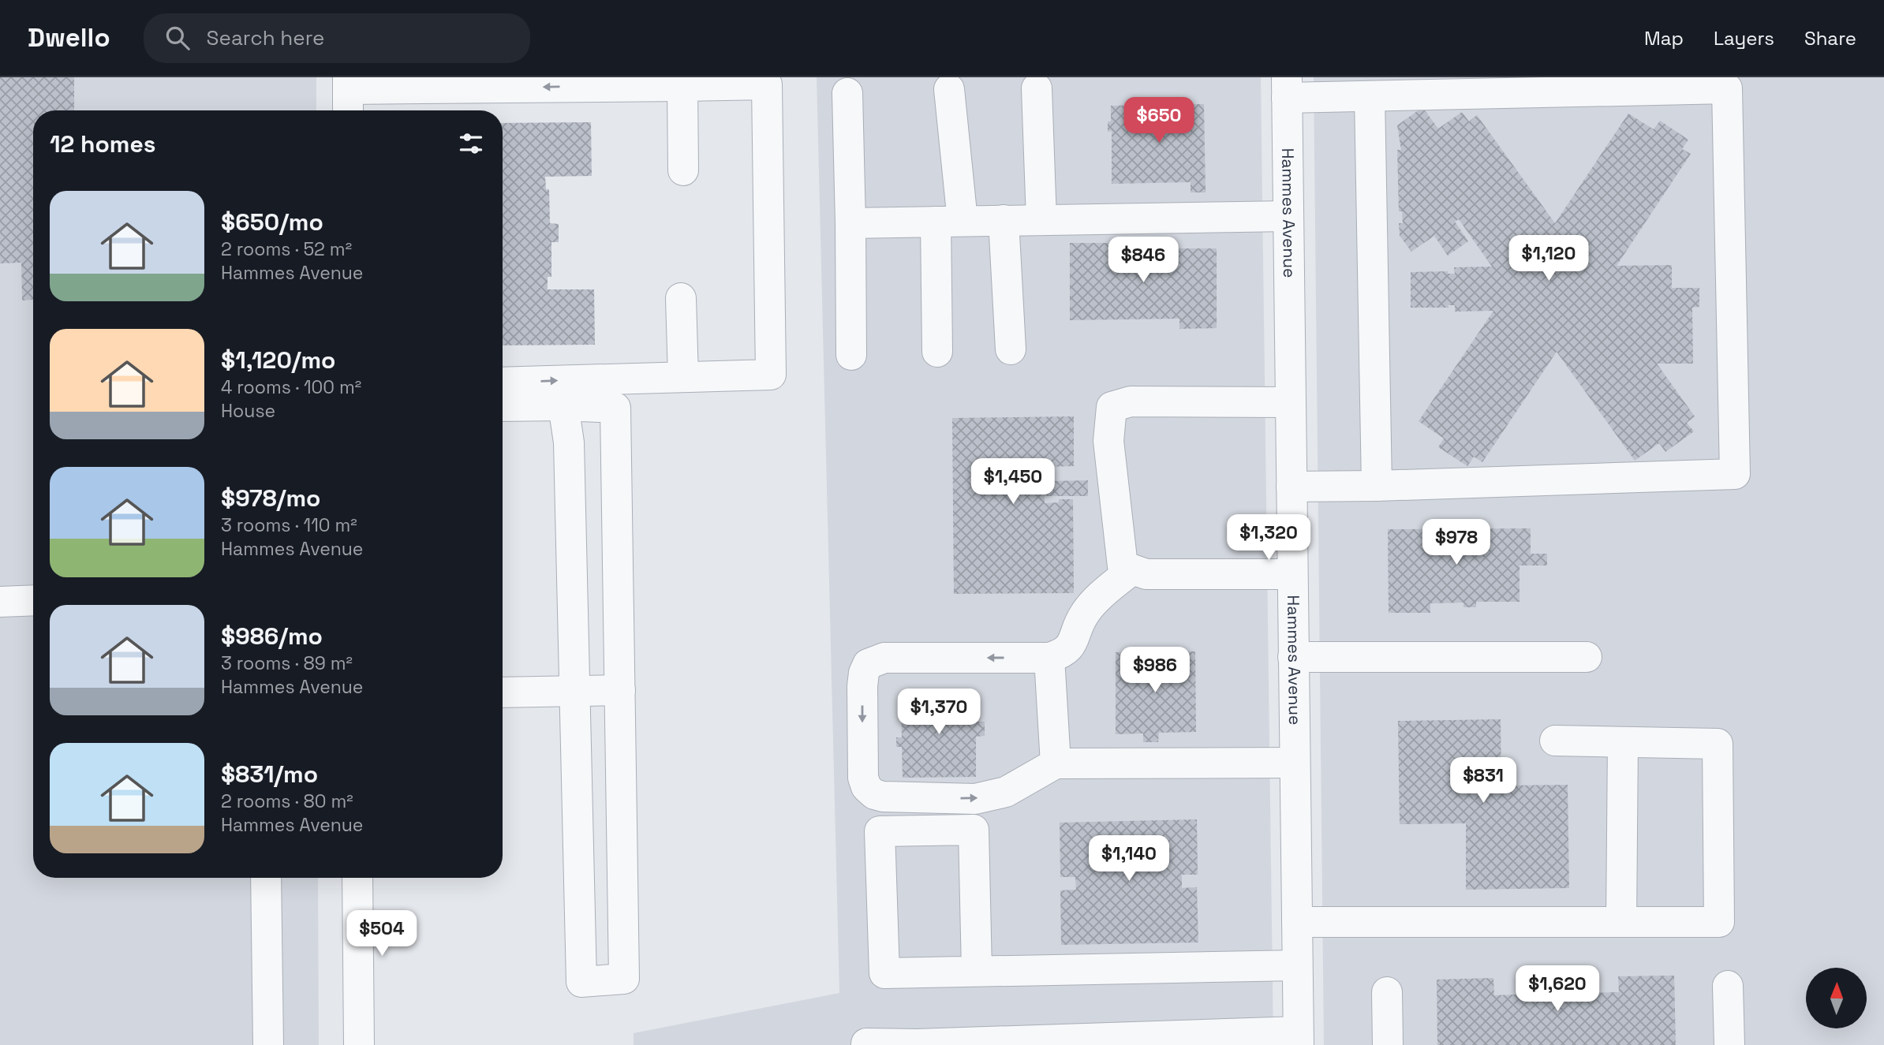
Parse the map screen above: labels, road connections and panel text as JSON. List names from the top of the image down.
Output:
{
  "streets": {
    "street": ["Hammes Avenue"]
  },
  "north": "top",
  "page": {
    "header": "Dwello",
    "search": "Search here",
    "nav": ["Map", "Layers", "Share"],
    "price": [
      "$650",
      "$1,120",
      "$846",
      "$1,450",
      "$1,320",
      "$978",
      "$986",
      "$1,370",
      "$831",
      "$1,140",
      "$504",
      "$1,620"
    ],
    "heading": "12 homes",
    "list": [
      {
        "name": "$650/mo",
        "note": "2 rooms · 52 m² · Hammes Avenue"
      },
      {
        "name": "$1,120/mo",
        "note": "4 rooms · 100 m² · House"
      },
      {
        "name": "$978/mo",
        "note": "3 rooms · 110 m² · Hammes Avenue"
      },
      {
        "name": "$986/mo",
        "note": "3 rooms · 89 m² · Hammes Avenue"
      },
      {
        "name": "$831/mo",
        "note": "2 rooms · 80 m² · Hammes Avenue"
      }
    ]
  }
}
